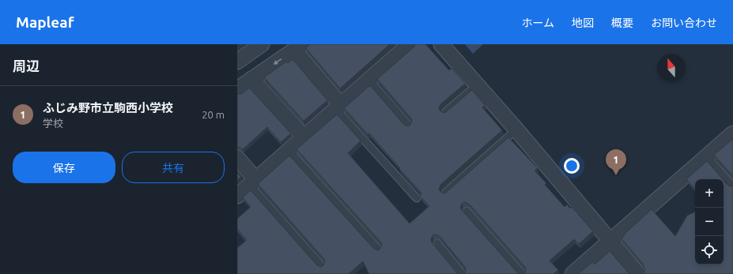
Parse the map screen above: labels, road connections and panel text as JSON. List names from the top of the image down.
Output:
{
  "north": "top",
  "page": {
    "header": "Mapleaf",
    "nav": [
      "ホーム",
      "地図",
      "概要",
      "お問い合わせ"
    ],
    "heading": "周辺",
    "list": [
      {
        "mark": "1",
        "name": "ふじみ野市立駒西小学校",
        "note": "学校",
        "value": "20 m"
      }
    ],
    "buttons": ["保存", "共有"],
    "pins": "1",
    "map_buttons": ["+", "−"]
  }
}
